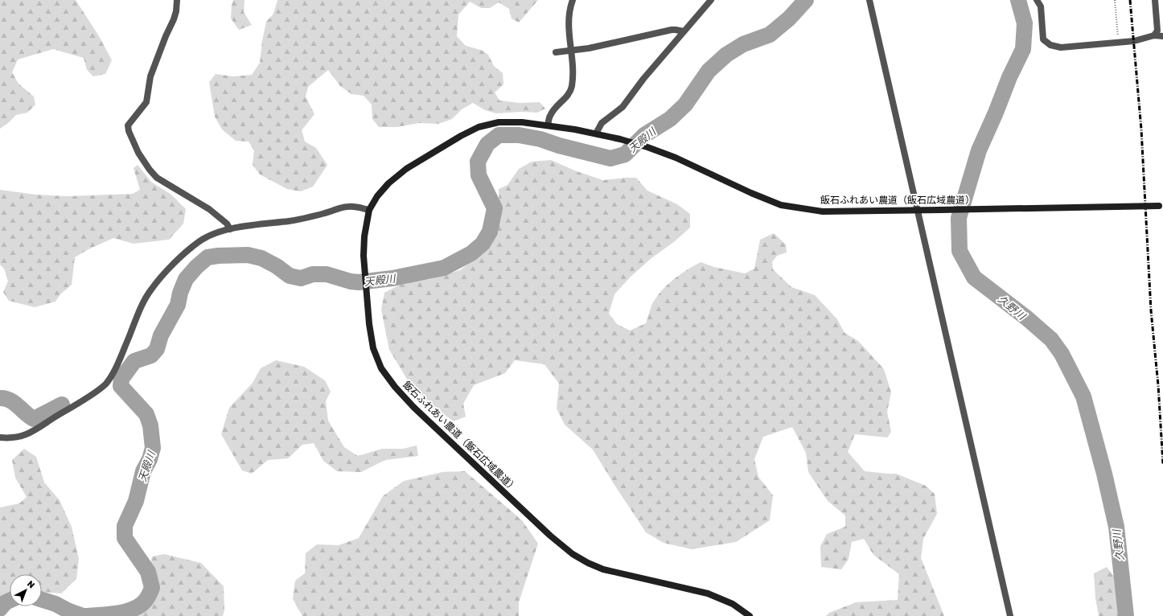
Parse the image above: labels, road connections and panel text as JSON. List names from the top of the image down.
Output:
{
  "streets": {
    "street": ["飯石ふれあい農道（飯石広域農道）"]
  },
  "water": ["天殿川", "久野川"],
  "north": "top right"
}
